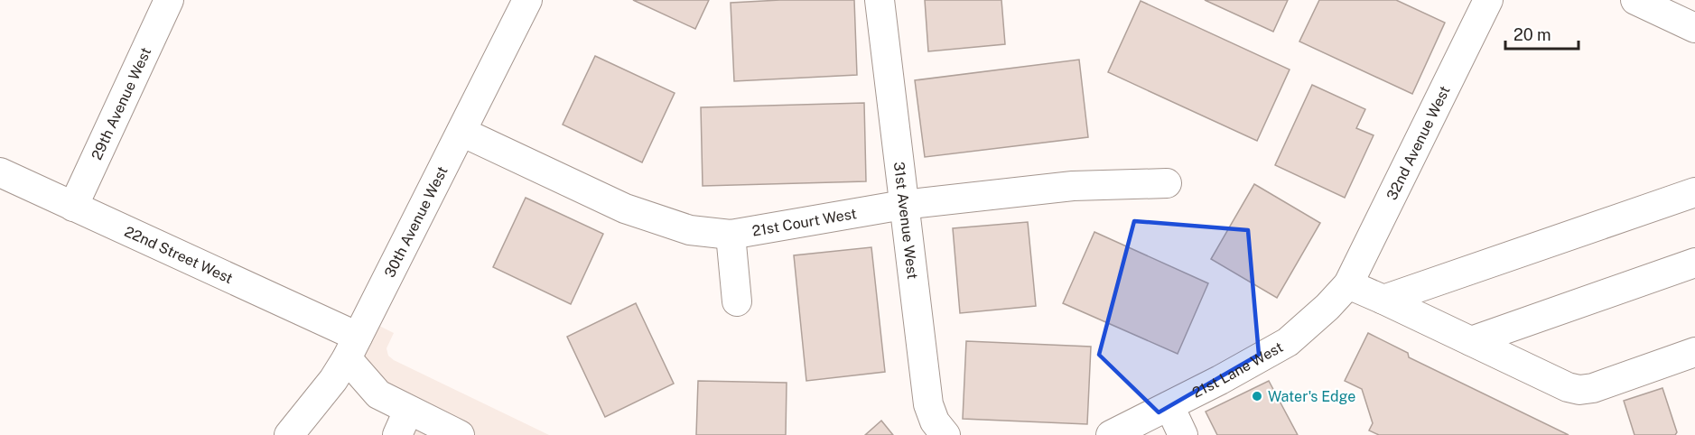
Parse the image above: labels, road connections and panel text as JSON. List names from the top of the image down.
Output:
{
  "streets": {
    "street": [
      "29th Avenue West",
      "32nd Avenue West",
      "31st Avenue West",
      "30th Avenue West",
      "21st Court West",
      "22nd Street West",
      "21st Lane West"
    ]
  },
  "crossings": [
    ["29th Avenue West", "22nd Street West"],
    ["32nd Avenue West", "21st Lane West"],
    ["31st Avenue West", "21st Court West"],
    ["30th Avenue West", "21st Court West"],
    ["30th Avenue West", "22nd Street West"]
  ],
  "places": ["Water's Edge"],
  "scale_bar": "20 m"
}
